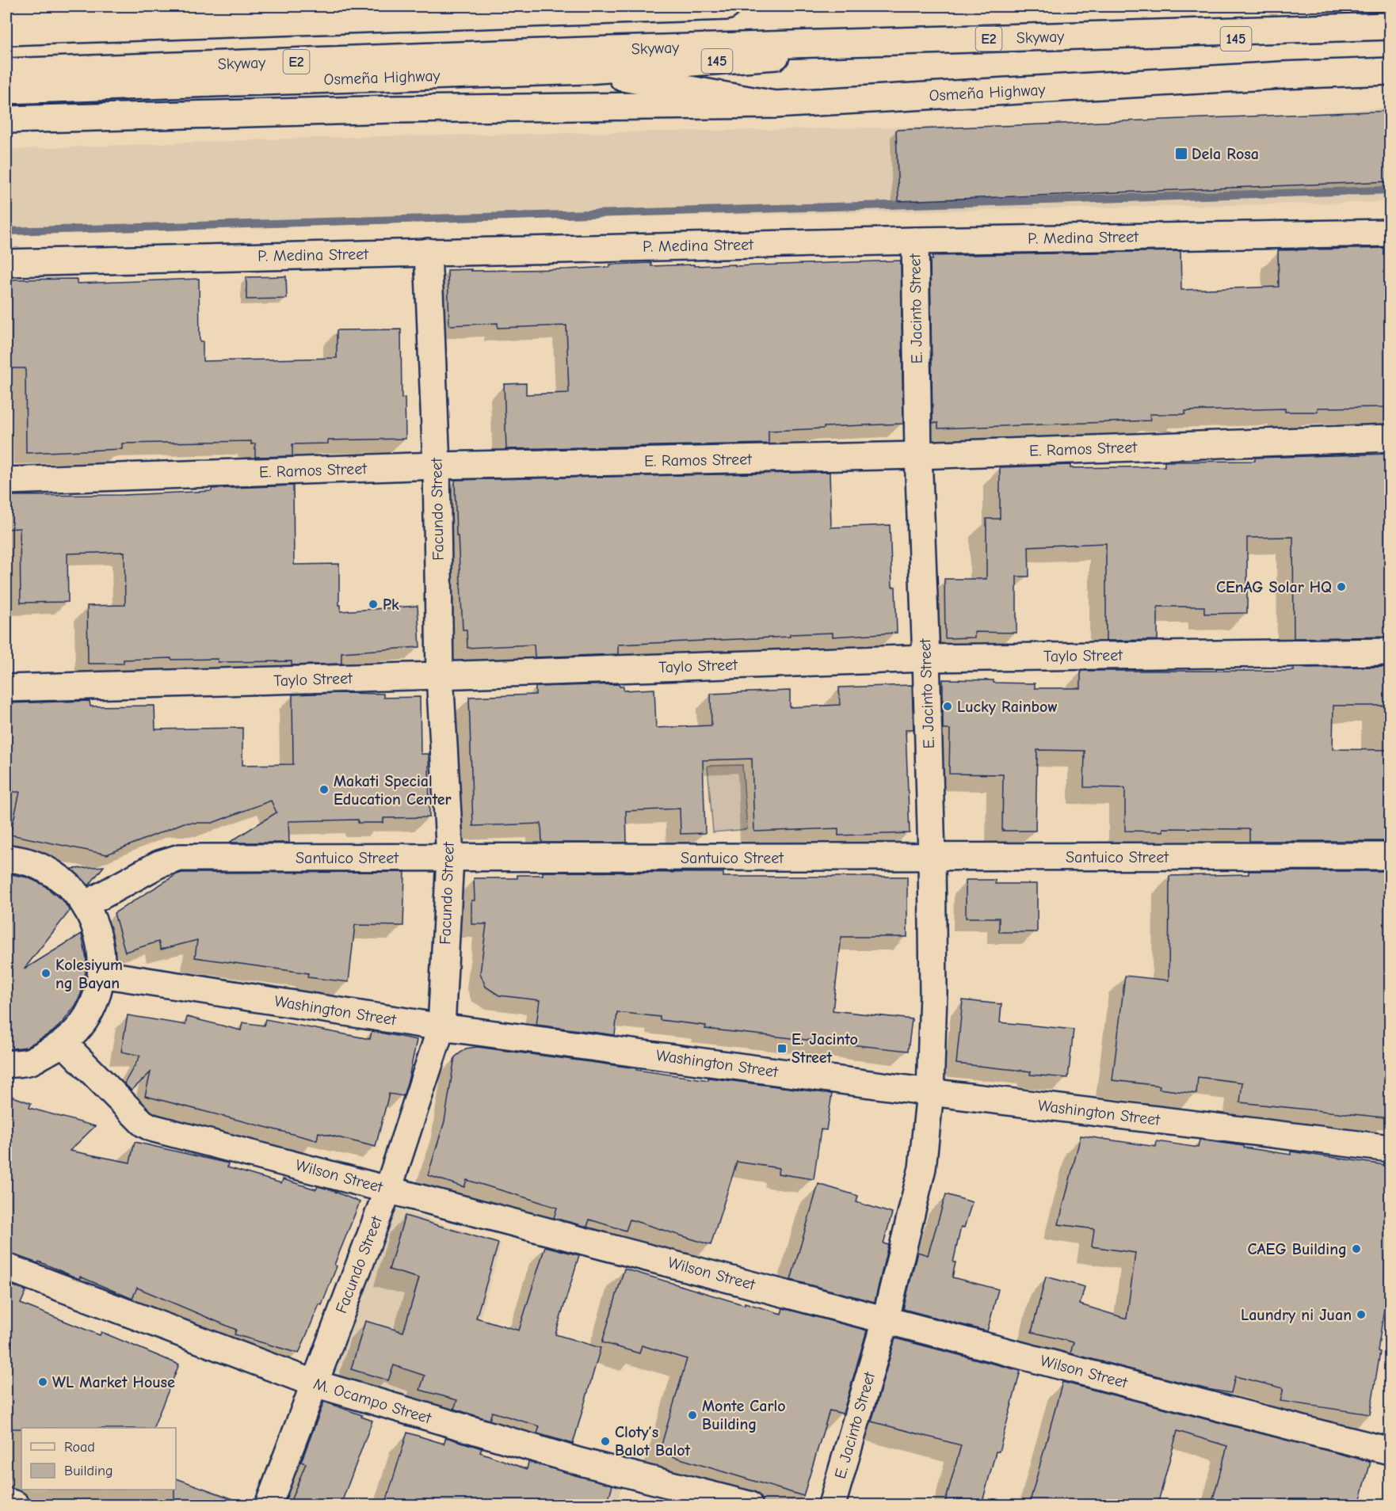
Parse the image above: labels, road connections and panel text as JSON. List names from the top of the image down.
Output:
{
  "streets": {
    "main road": [
      "Skyway",
      "E2",
      "145",
      "Osmeña Highway",
      "P. Medina Street",
      "E. Jacinto Street",
      "E. Ramos Street",
      "Facundo Street",
      "Taylo Street",
      "Santuico Street",
      "Washington Street",
      "Wilson Street",
      "M. Ocampo Street"
    ]
  },
  "crossings": [
    ["P. Medina Street", "E. Jacinto Street"],
    ["P. Medina Street", "Facundo Street"],
    ["E. Jacinto Street", "E. Ramos Street"],
    ["E. Jacinto Street", "Taylo Street"],
    ["E. Jacinto Street", "Santuico Street"],
    ["E. Jacinto Street", "Washington Street"],
    ["E. Jacinto Street", "Wilson Street"],
    ["E. Ramos Street", "Facundo Street"],
    ["Facundo Street", "Taylo Street"],
    ["Facundo Street", "Santuico Street"],
    ["Facundo Street", "Washington Street"],
    ["Facundo Street", "Wilson Street"],
    ["Facundo Street", "M. Ocampo Street"]
  ],
  "places": {
    "transit": ["Dela Rosa", "E. Jacinto Street"],
    "other": [
      "CEnAG Solar HQ",
      "Pk",
      "Lucky Rainbow",
      "Makati Special Education Center",
      "Kolesiyum ng Bayan",
      "CAEG Building",
      "Laundry ni Juan",
      "WL Market House",
      "Monte Carlo Building",
      "Cloty’s Balot Balot"
    ]
  },
  "legend": ["Road", "Building"]
}
